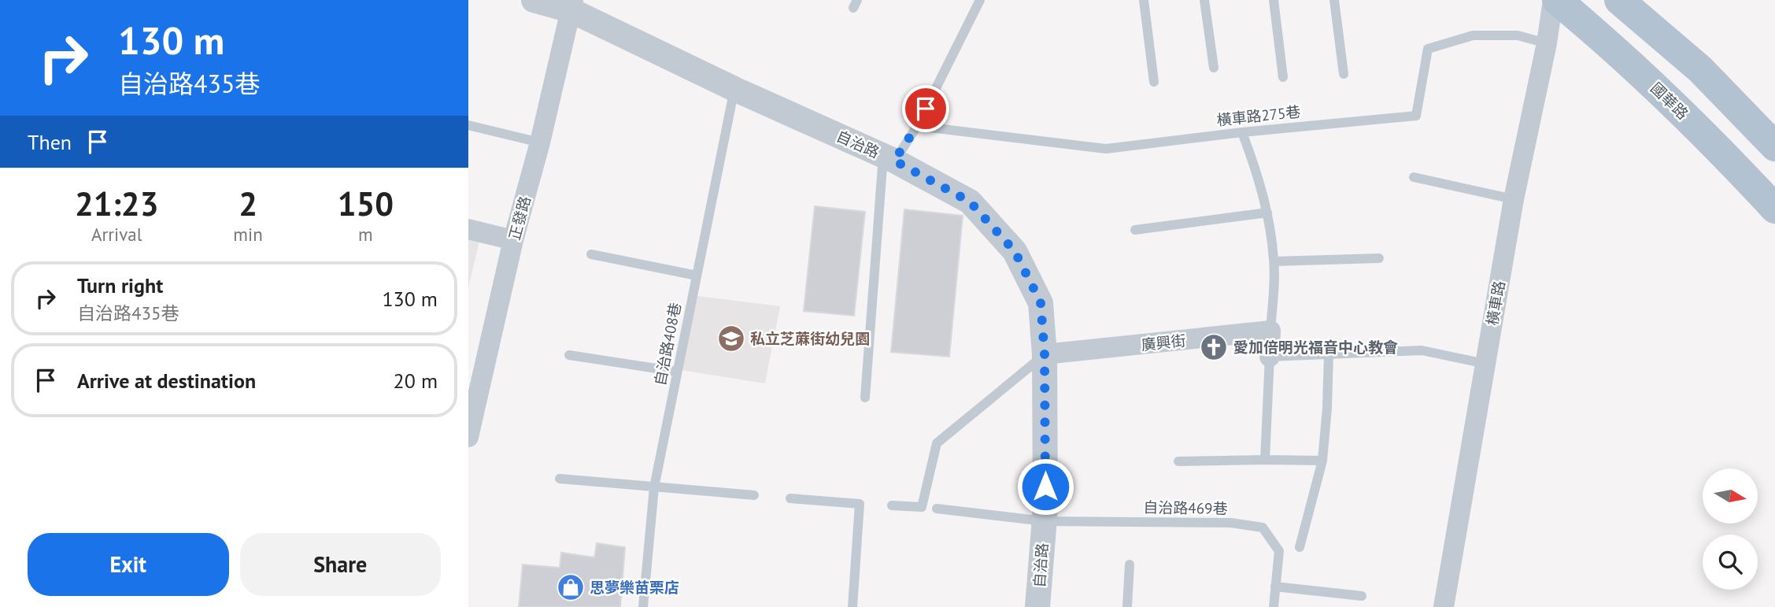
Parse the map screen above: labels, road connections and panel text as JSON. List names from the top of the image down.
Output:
{
  "streets": {
    "main road": ["國華路"],
    "street": [
      "自治路",
      "正發路",
      "橫車路",
      "廣興街"
    ],
    "lane": ["橫車路275巷", "自治路408巷", "自治路469巷"]
  },
  "crossings": [
    ["橫車路275巷", "橫車路"],
    ["自治路", "正發路"],
    ["自治路", "廣興街"],
    ["自治路", "自治路408巷"],
    ["自治路", "自治路469巷"]
  ],
  "places": {
    "school or university": ["私立芝蔴街幼兒園"],
    "church": ["愛加倍明光福音中心教會"],
    "shop": ["思夢樂苗栗店"]
  },
  "north": "right",
  "page": {
    "turn": ["130 m", "自治路435巷"],
    "then": "Then",
    "eta": [
      "21:23",
      "Arrival",
      "2",
      "min",
      "150",
      "m"
    ],
    "list": [
      {
        "name": "Turn right",
        "note": "自治路435巷",
        "value": "130 m"
      },
      {
        "name": "Arrive at destination",
        "value": "20 m"
      }
    ],
    "buttons": ["Exit", "Share"]
  }
}
